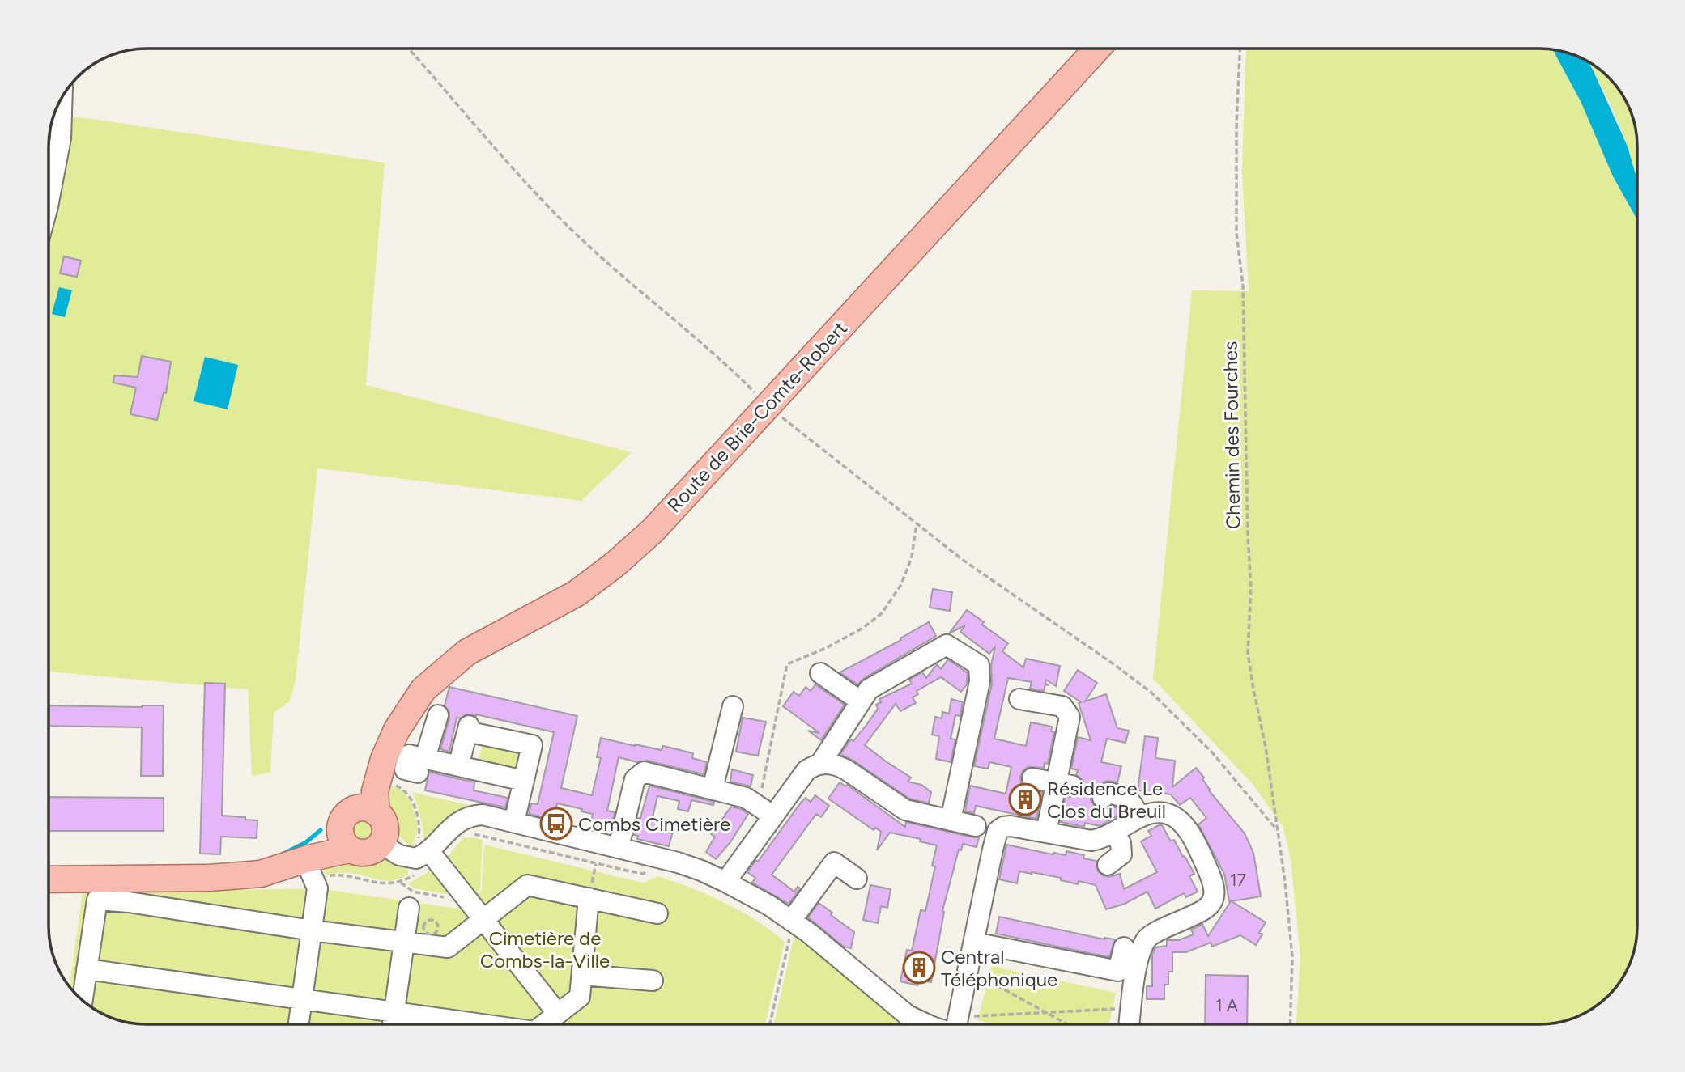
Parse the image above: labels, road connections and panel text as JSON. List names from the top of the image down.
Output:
{
  "streets": {
    "main road": ["Route de Brie-Comte-Robert"],
    "path": ["Chemin des Fourches"]
  },
  "parks": ["Cimetière de Combs-la-Ville"],
  "places": {
    "building": ["Résidence Le Clos du Breuil", "Central Téléphonique"],
    "bus stop": ["Combs Cimetière"]
  },
  "house_numbers": ["17", "1 A"]
}
